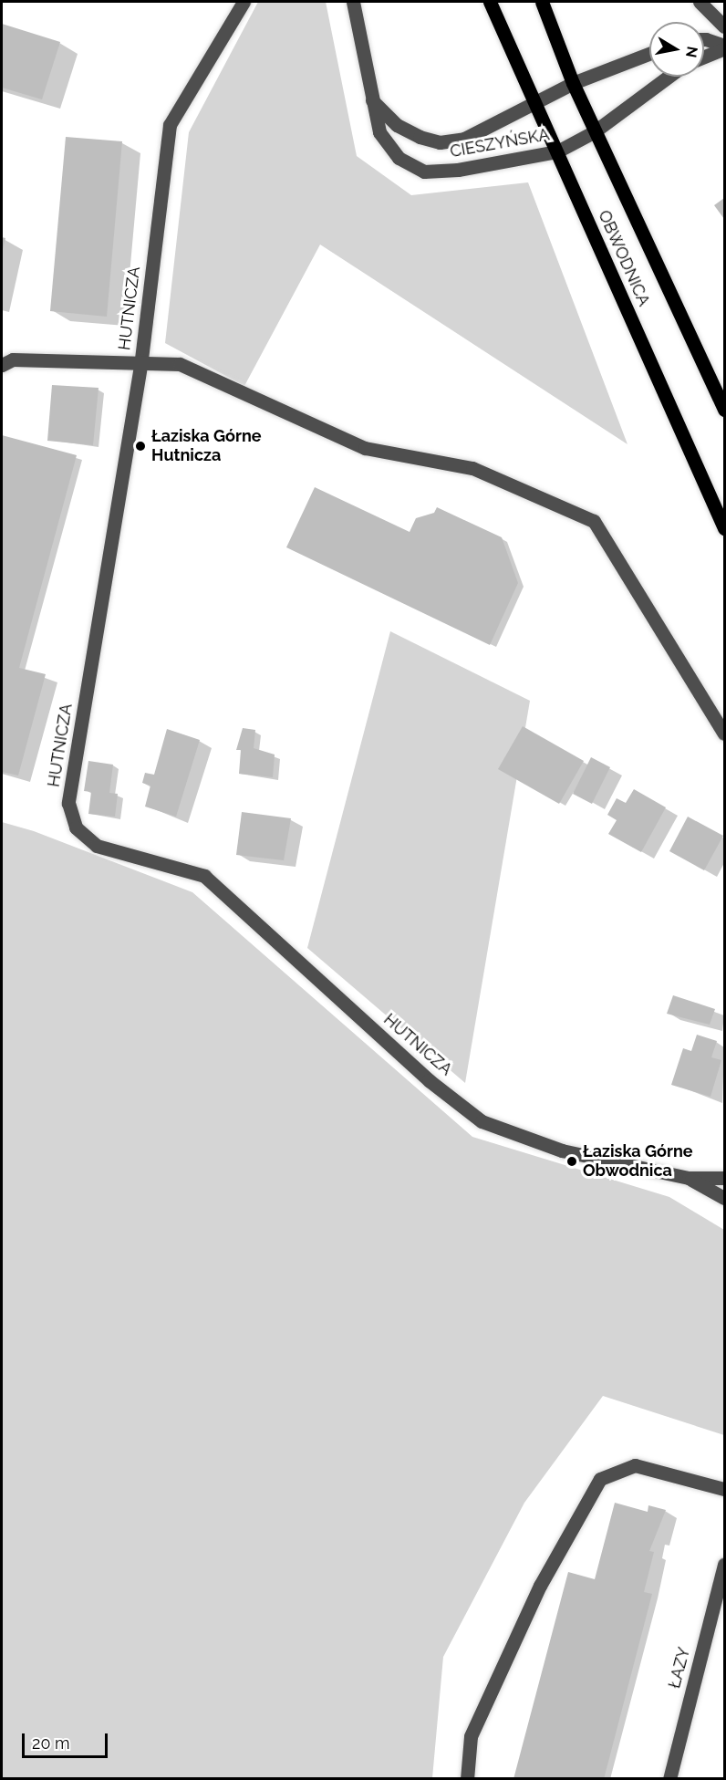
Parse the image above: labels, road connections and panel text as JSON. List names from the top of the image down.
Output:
{
  "streets": {
    "main road": ["OBWODNICA"],
    "street": ["CIESZYŃSKA", "HUTNICZA", "ŁAZY"]
  },
  "crossings": [
    ["CIESZYŃSKA", "OBWODNICA"]
  ],
  "places": ["Łaziska Górne Hutnicza", "Łaziska Górne Obwodnica"],
  "scale_bar": "20 m",
  "north": "right"
}
